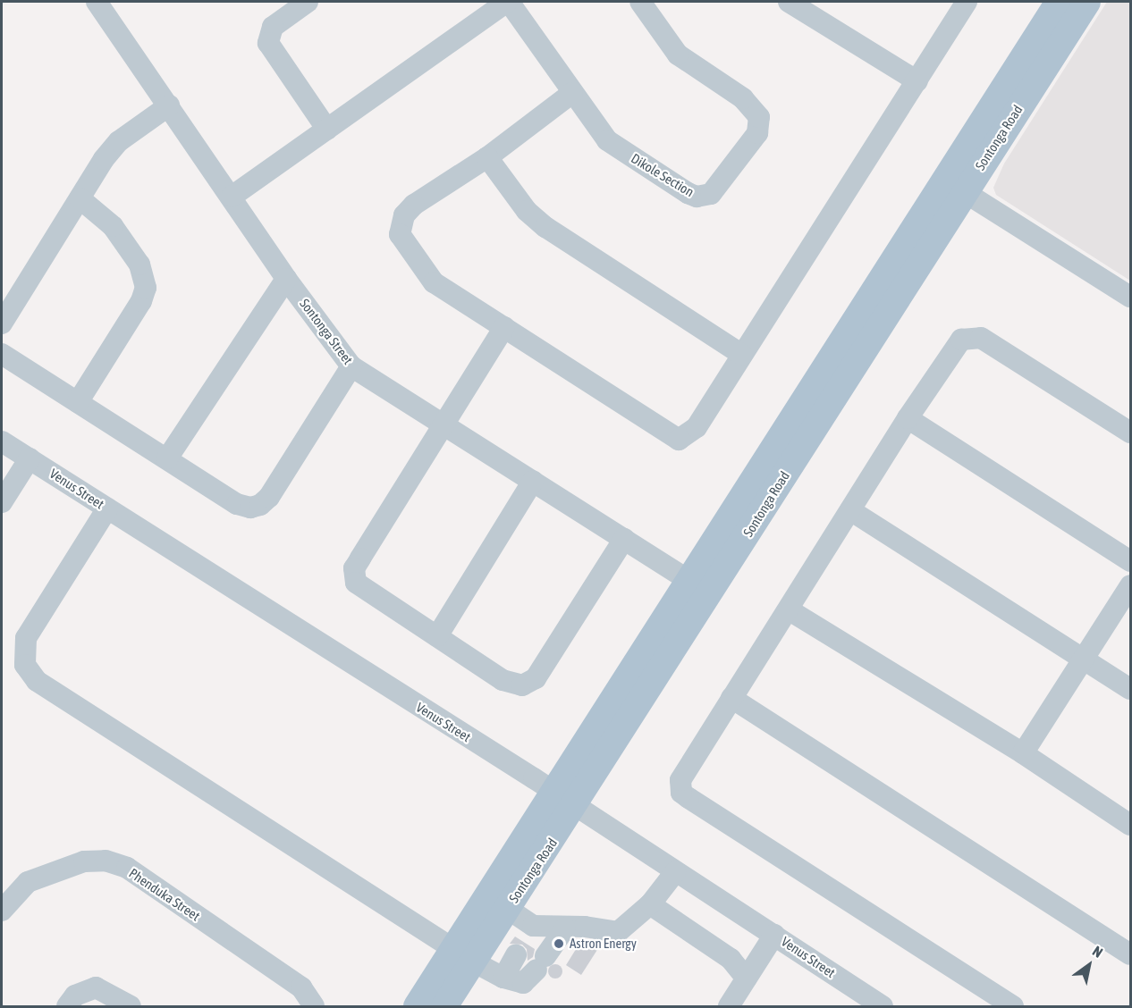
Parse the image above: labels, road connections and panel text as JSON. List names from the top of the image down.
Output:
{
  "streets": {
    "main road": ["Sontonga Road"],
    "street": [
      "Dikole Section",
      "Sontonga Street",
      "Venus Street",
      "Phenduka Street"
    ]
  },
  "crossings": [
    ["Sontonga Road", "Sontonga Street"],
    ["Sontonga Road", "Venus Street"]
  ],
  "places": ["Astron Energy"],
  "north": "top right"
}
